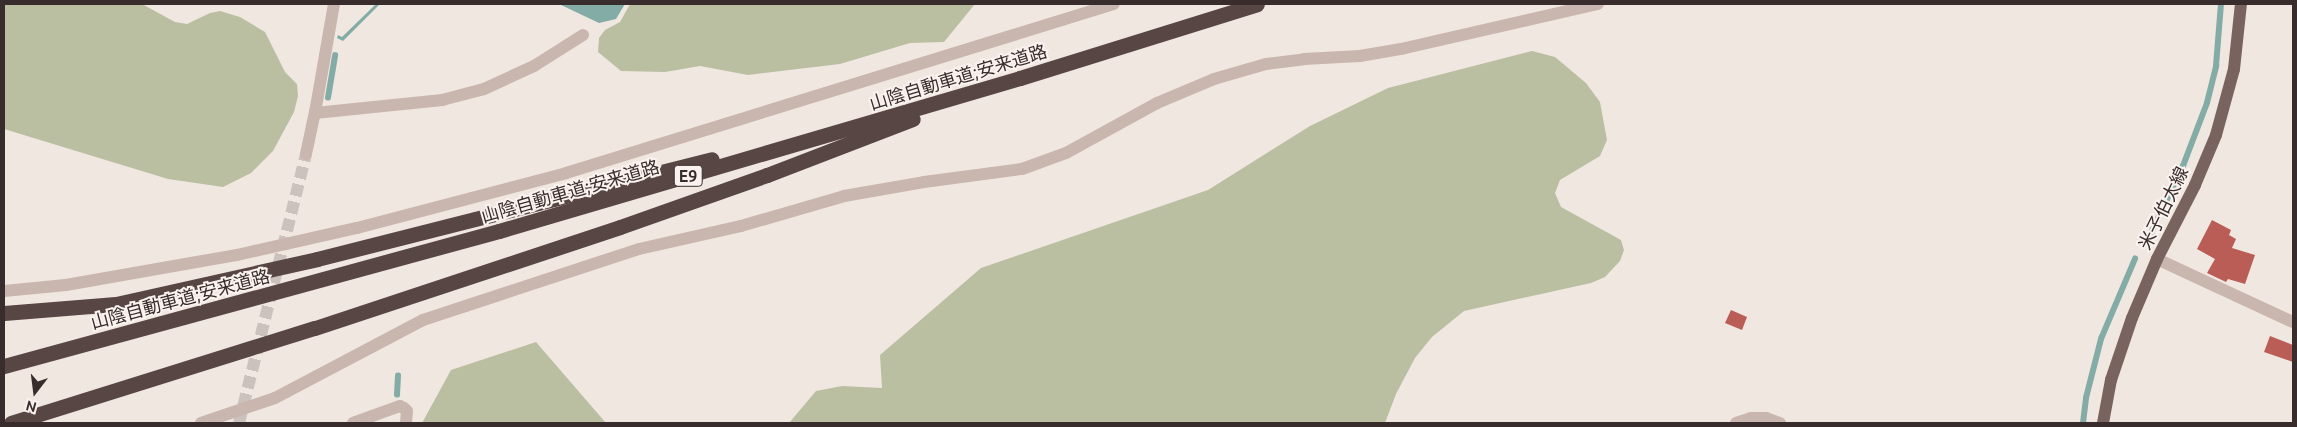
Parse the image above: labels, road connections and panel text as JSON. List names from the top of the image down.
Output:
{
  "streets": {
    "highway": ["山陰自動車道;安来道路", "E9"],
    "main road": ["米子伯太線"]
  },
  "north": "bottom"
}
